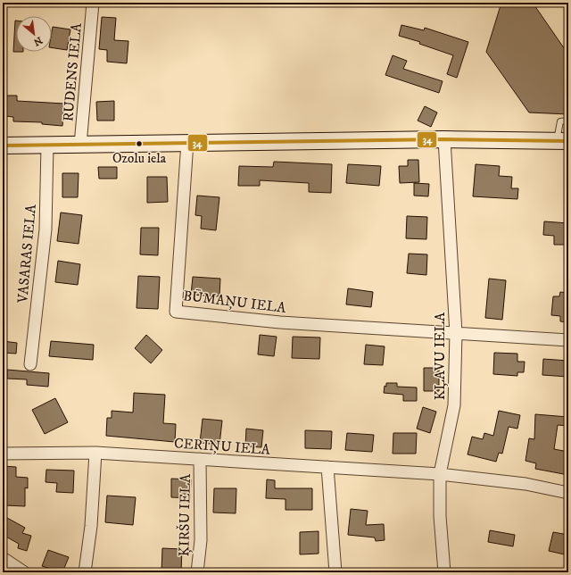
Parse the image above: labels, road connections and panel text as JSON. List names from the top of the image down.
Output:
{
  "streets": {
    "street": [
      "RUDENS IELA",
      "VASARAS IELA",
      "BŪMAŅU IELA",
      "KĻAVU IELA",
      "CERIŅU IELA",
      "ĶIRŠU IELA"
    ]
  },
  "crossings": [
    ["BŪMAŅU IELA", "KĻAVU IELA"],
    ["KĻAVU IELA", "CERIŅU IELA"],
    ["CERIŅU IELA", "ĶIRŠU IELA"]
  ],
  "places": ["Ozolu iela"],
  "lines": ["transit line 34"],
  "north": "bottom right"
}
